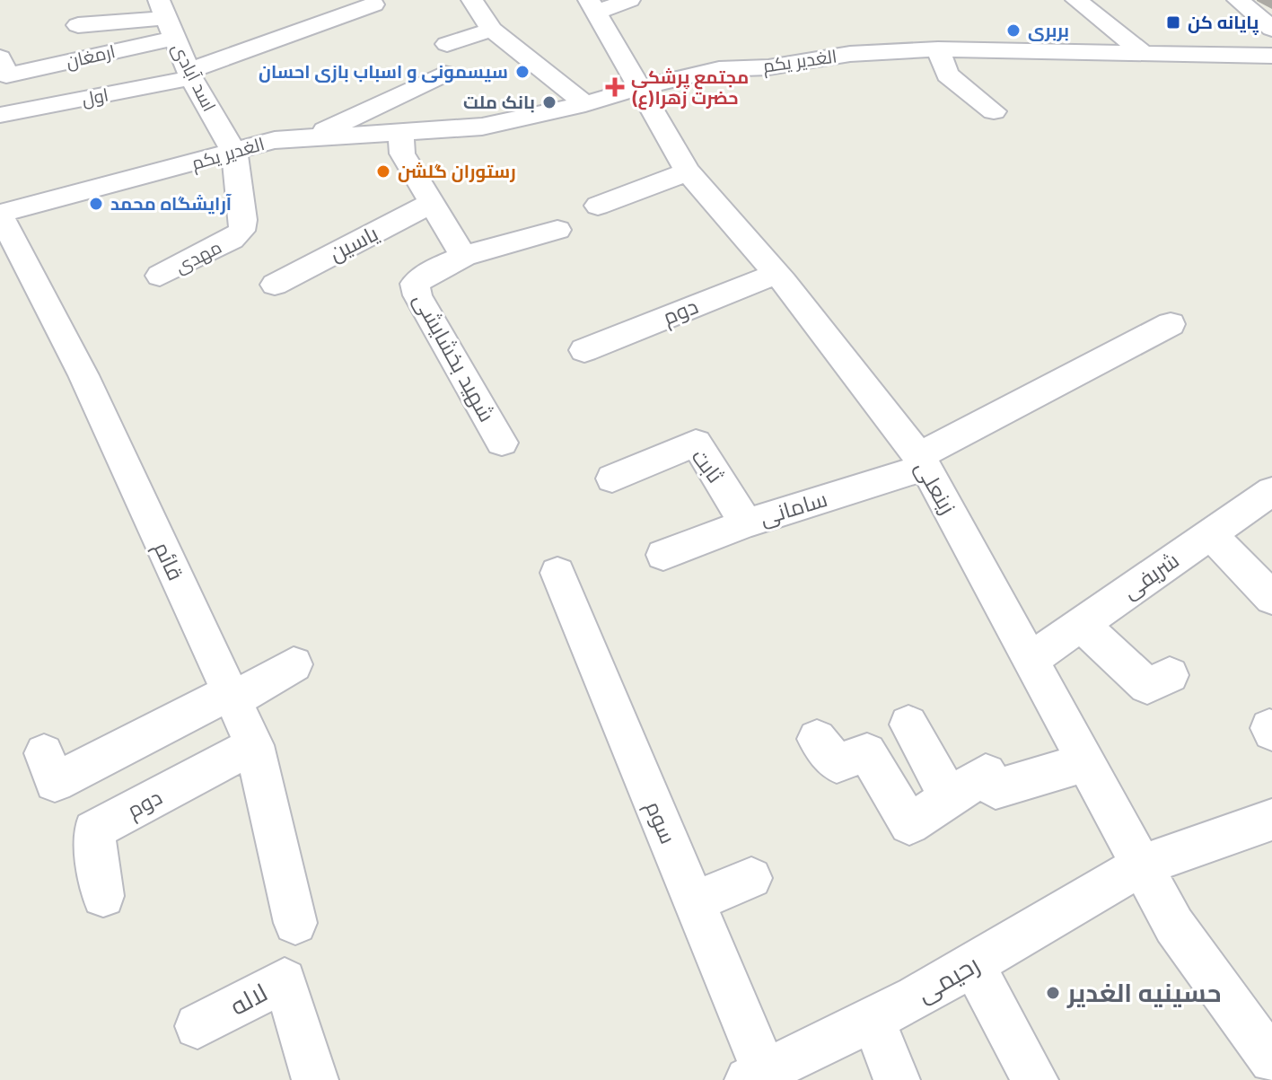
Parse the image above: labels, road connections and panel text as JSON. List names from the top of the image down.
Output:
{
  "streets": {
    "street": [
      "ارمغان",
      "الغدیر یکم",
      "اسد آبادی",
      "اول",
      "یاسین",
      "مهدی",
      "دوم",
      "شهید بخشایشی",
      "ثابت",
      "زینعلی",
      "سامانی",
      "قائم",
      "شریفی",
      "سوم",
      "رحیمی",
      "لاله"
    ]
  },
  "crossings": [
    ["ارمغان", "اسد آبادی"],
    ["الغدیر یکم", "اسد آبادی"],
    ["الغدیر یکم", "مهدی"],
    ["الغدیر یکم", "زینعلی"],
    ["الغدیر یکم", "قائم"],
    ["اسد آبادی", "اول"],
    ["اسد آبادی", "مهدی"],
    ["دوم", "زینعلی"],
    ["دوم", "قائم"],
    ["ثابت", "سامانی"],
    ["زینعلی", "سامانی"],
    ["زینعلی", "شریفی"],
    ["زینعلی", "رحیمی"],
    ["سوم", "رحیمی"]
  ],
  "places": {
    "transit": ["پایانه کن"],
    "other": [
      "بربری",
      "سیسمونی و اسباب بازی احسان",
      "بانک ملت",
      "رستوران گلشن",
      "آرایشگاه محمد",
      "حسینیه الغدیر"
    ],
    "health": ["مجتمع پرشکی حضرت زهرا(ع)"]
  }
}
